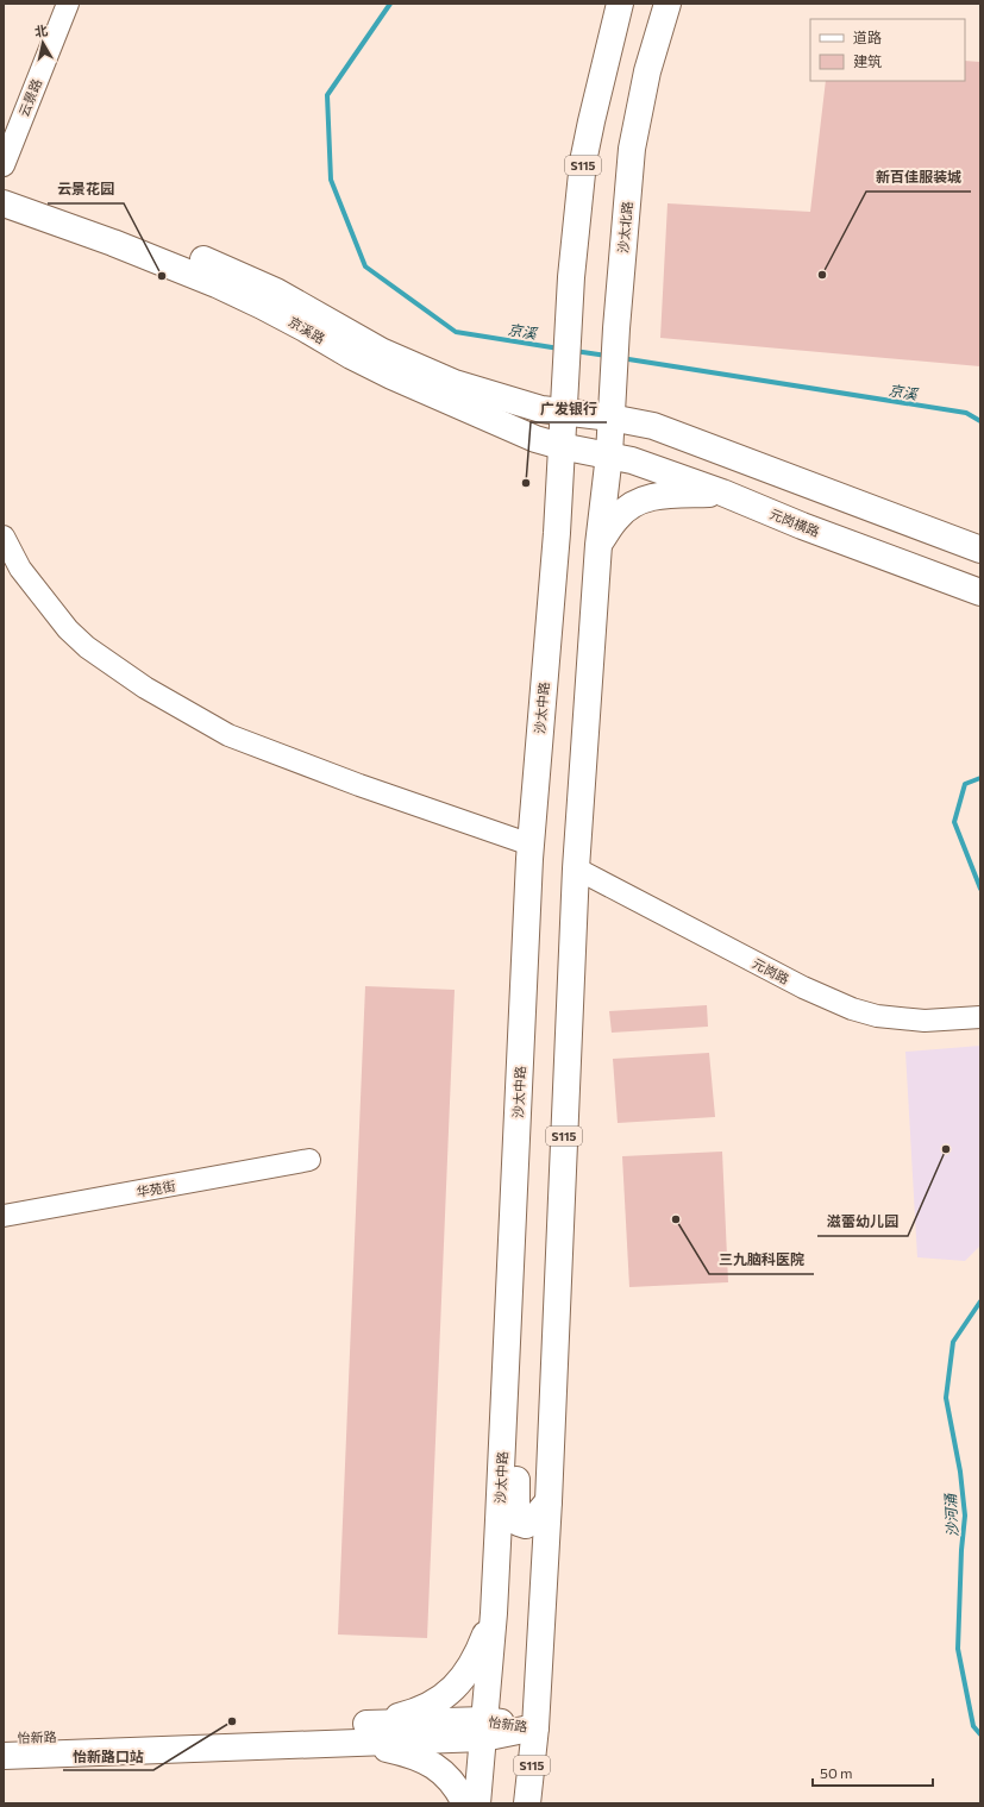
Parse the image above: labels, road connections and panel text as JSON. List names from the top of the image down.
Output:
{
  "streets": {
    "main road": [
      "S115",
      "沙太北路",
      "京溪路",
      "元岗横路",
      "沙太中路",
      "怡新路"
    ],
    "street": ["云景路", "元岗路", "华苑街"]
  },
  "crossings": [
    ["S115", "沙太北路"],
    ["S115", "京溪路"],
    ["S115", "元岗横路"],
    ["S115", "元岗路"],
    ["S115", "怡新路"],
    ["沙太北路", "京溪路"],
    ["沙太北路", "元岗横路"],
    ["京溪路", "元岗横路"],
    ["京溪路", "沙太中路"],
    ["沙太中路", "怡新路"]
  ],
  "water": ["京溪", "沙河涌"],
  "places": [
    "新百佳服装城",
    "云景花园",
    "广发银行",
    "滋蕾幼儿园",
    "三九脑科医院",
    "怡新路口站"
  ],
  "legend": ["道路", "建筑"],
  "scale_bar": "50 m",
  "north": "top"
}
